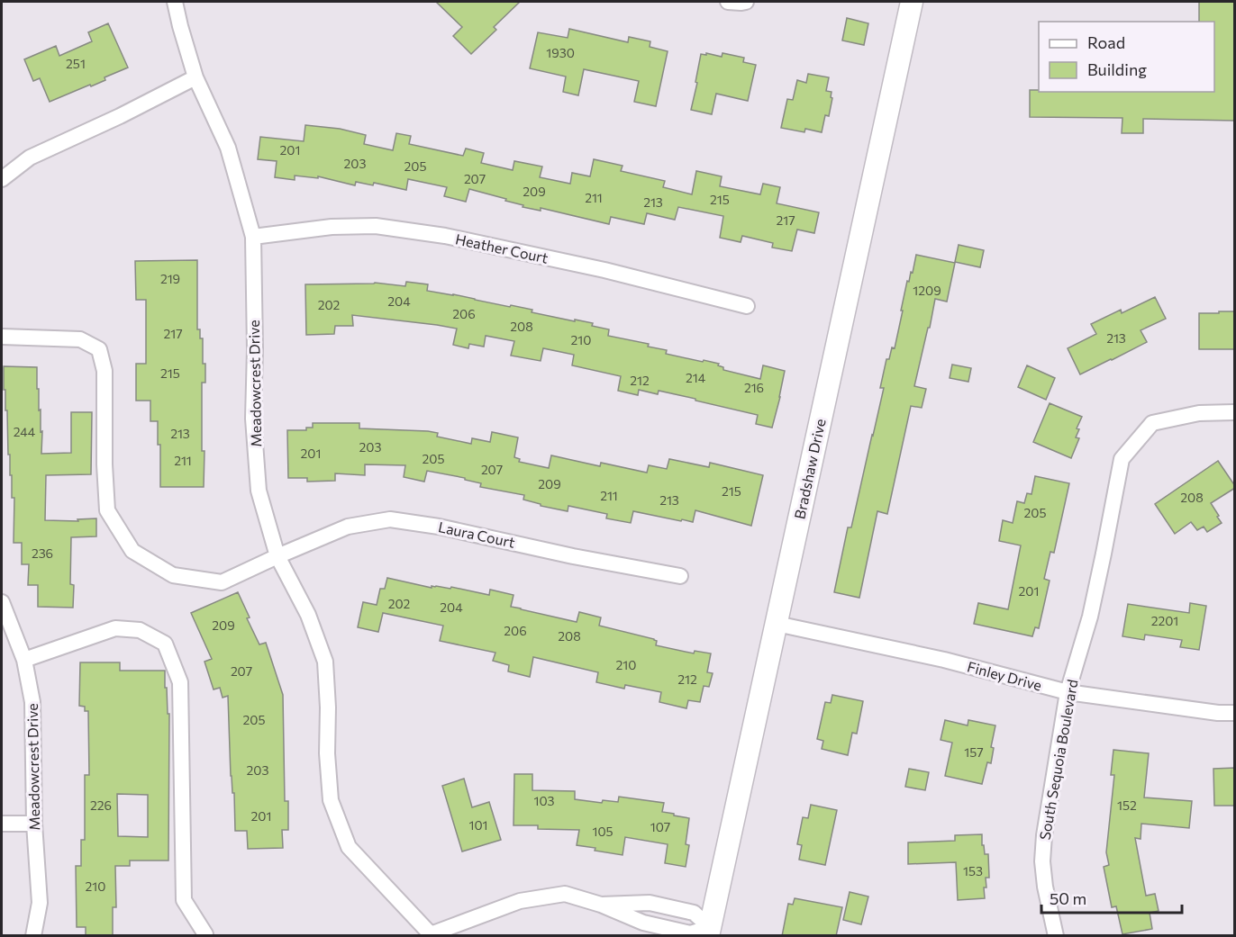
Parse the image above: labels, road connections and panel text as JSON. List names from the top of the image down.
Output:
{
  "streets": {
    "street": [
      "Heather Court",
      "Meadowcrest Drive",
      "Bradshaw Drive",
      "Laura Court",
      "Finley Drive",
      "South Sequoia Boulevard"
    ]
  },
  "crossings": [
    ["Heather Court", "Meadowcrest Drive"],
    ["Meadowcrest Drive", "Laura Court"],
    ["Bradshaw Drive", "Finley Drive"],
    ["Finley Drive", "South Sequoia Boulevard"]
  ],
  "house_numbers": [
    "1930",
    "251",
    "201",
    "203",
    "205",
    "207",
    "209",
    "211",
    "215",
    "213",
    "217",
    "219",
    "1209",
    "204",
    "202",
    "206",
    "208",
    "217",
    "213",
    "210",
    "215",
    "214",
    "212",
    "216",
    "244",
    "213",
    "203",
    "201",
    "205",
    "211",
    "207",
    "209",
    "215",
    "211",
    "208",
    "213",
    "205",
    "236",
    "201",
    "202",
    "204",
    "2201",
    "209",
    "206",
    "208",
    "210",
    "207",
    "212",
    "205",
    "157",
    "203",
    "103",
    "226",
    "152",
    "201",
    "101",
    "107",
    "105",
    "153",
    "210"
  ],
  "legend": ["Road", "Building"],
  "scale_bar": "50 m"
}
